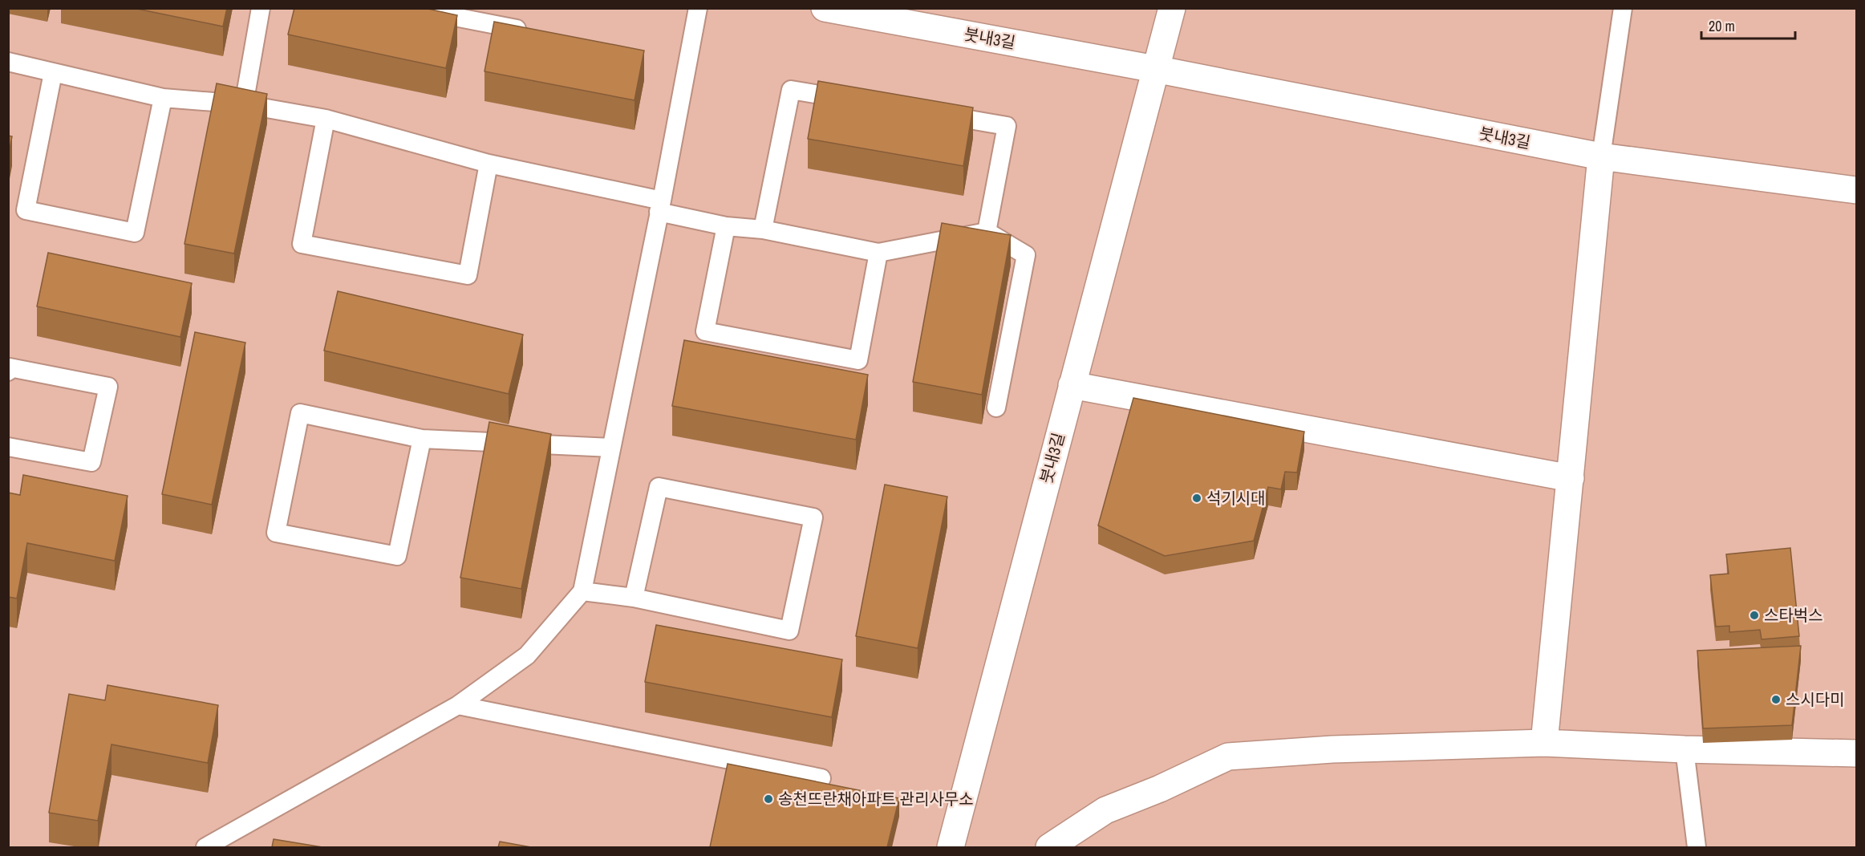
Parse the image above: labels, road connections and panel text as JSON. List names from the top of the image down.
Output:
{
  "streets": {
    "street": ["붓내3길"]
  },
  "places": [
    "석기시대",
    "스타벅스",
    "스시다미",
    "송천뜨란채아파트 관리사무소"
  ],
  "scale_bar": "20 m"
}
